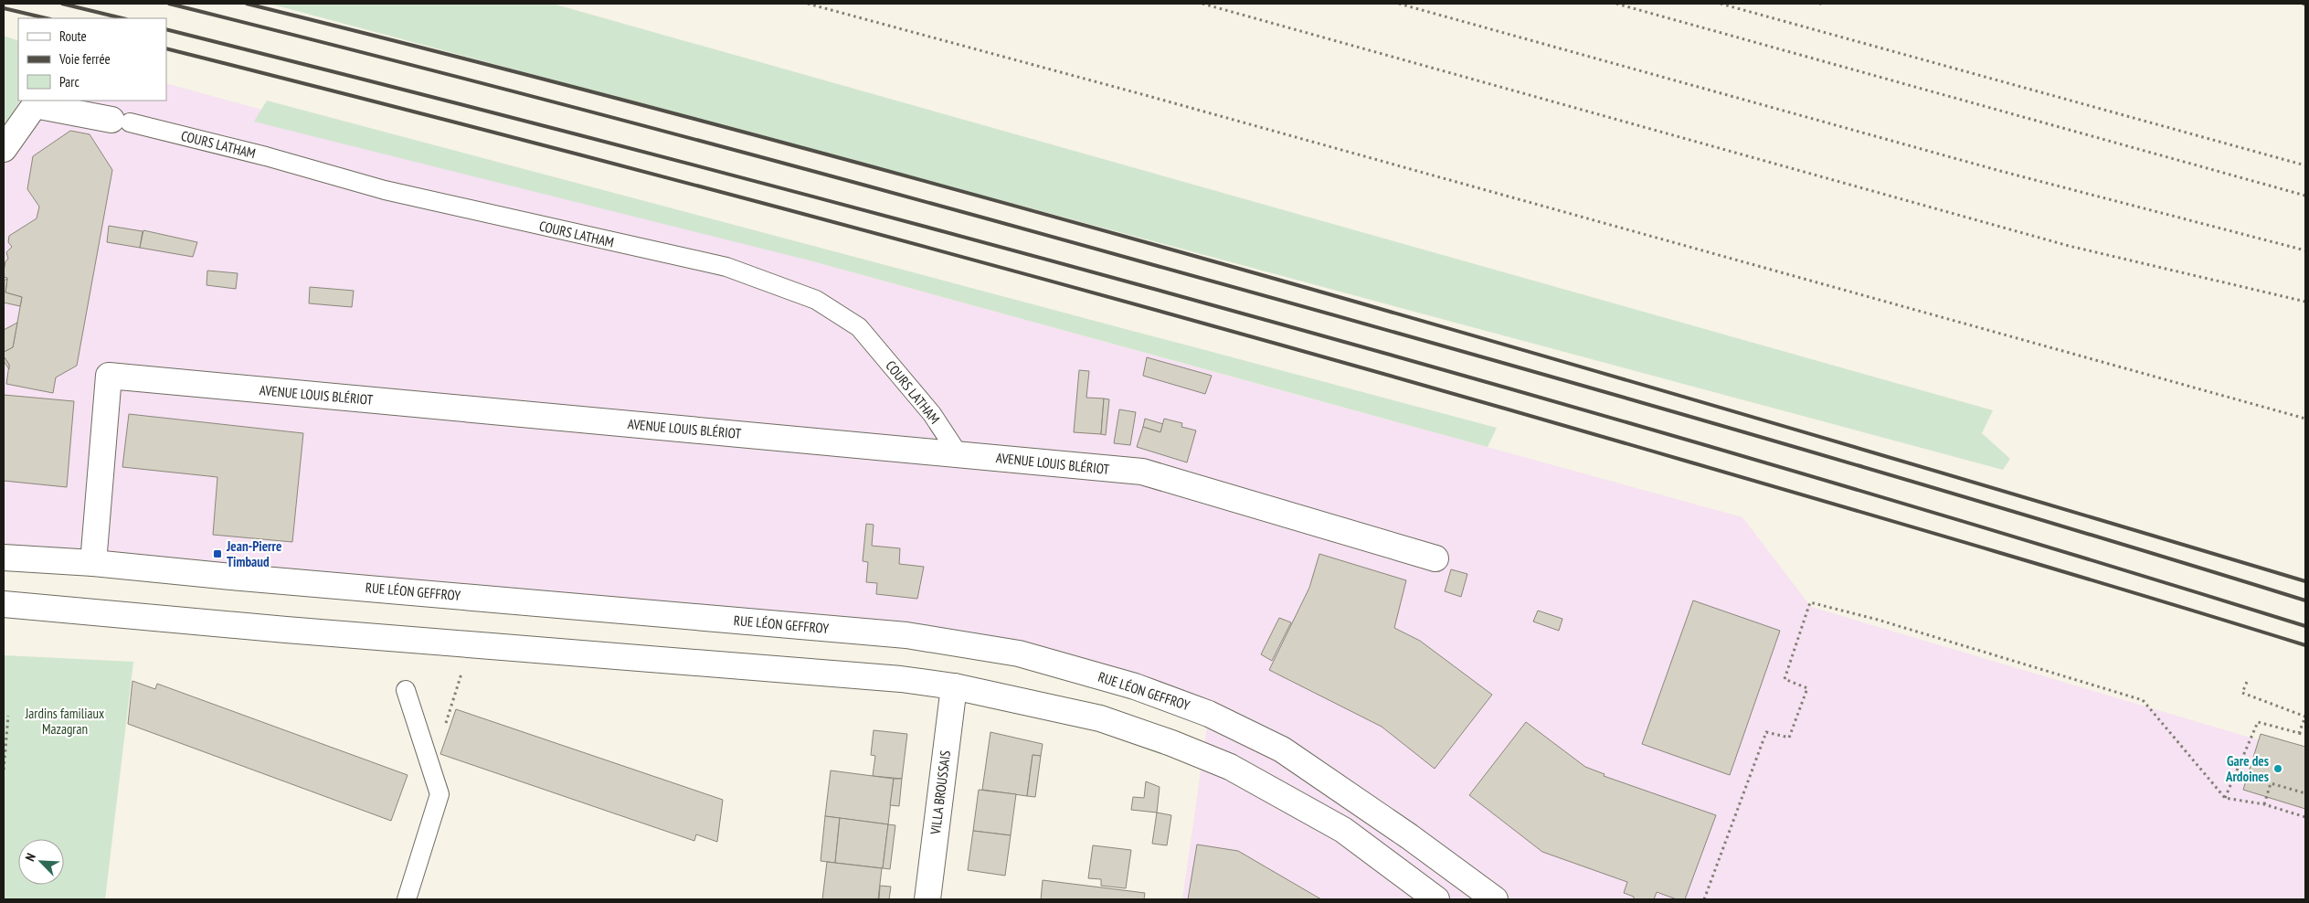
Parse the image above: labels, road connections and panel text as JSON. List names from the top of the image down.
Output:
{
  "streets": {
    "street": ["AVENUE LOUIS BLÉRIOT", "RUE LÉON GEFFROY", "VILLA BROUSSAIS"],
    "lane": ["COURS LATHAM"]
  },
  "crossings": [
    ["COURS LATHAM", "AVENUE LOUIS BLÉRIOT"],
    ["AVENUE LOUIS BLÉRIOT", "RUE LÉON GEFFROY"]
  ],
  "parks": ["Jardins familiaux Mazagran"],
  "places": {
    "transit": ["Jean-Pierre Timbaud"],
    "other": ["Gare des Ardoines"]
  },
  "legend": ["Route", "Voie ferrée", "Parc"],
  "north": "top left"
}
